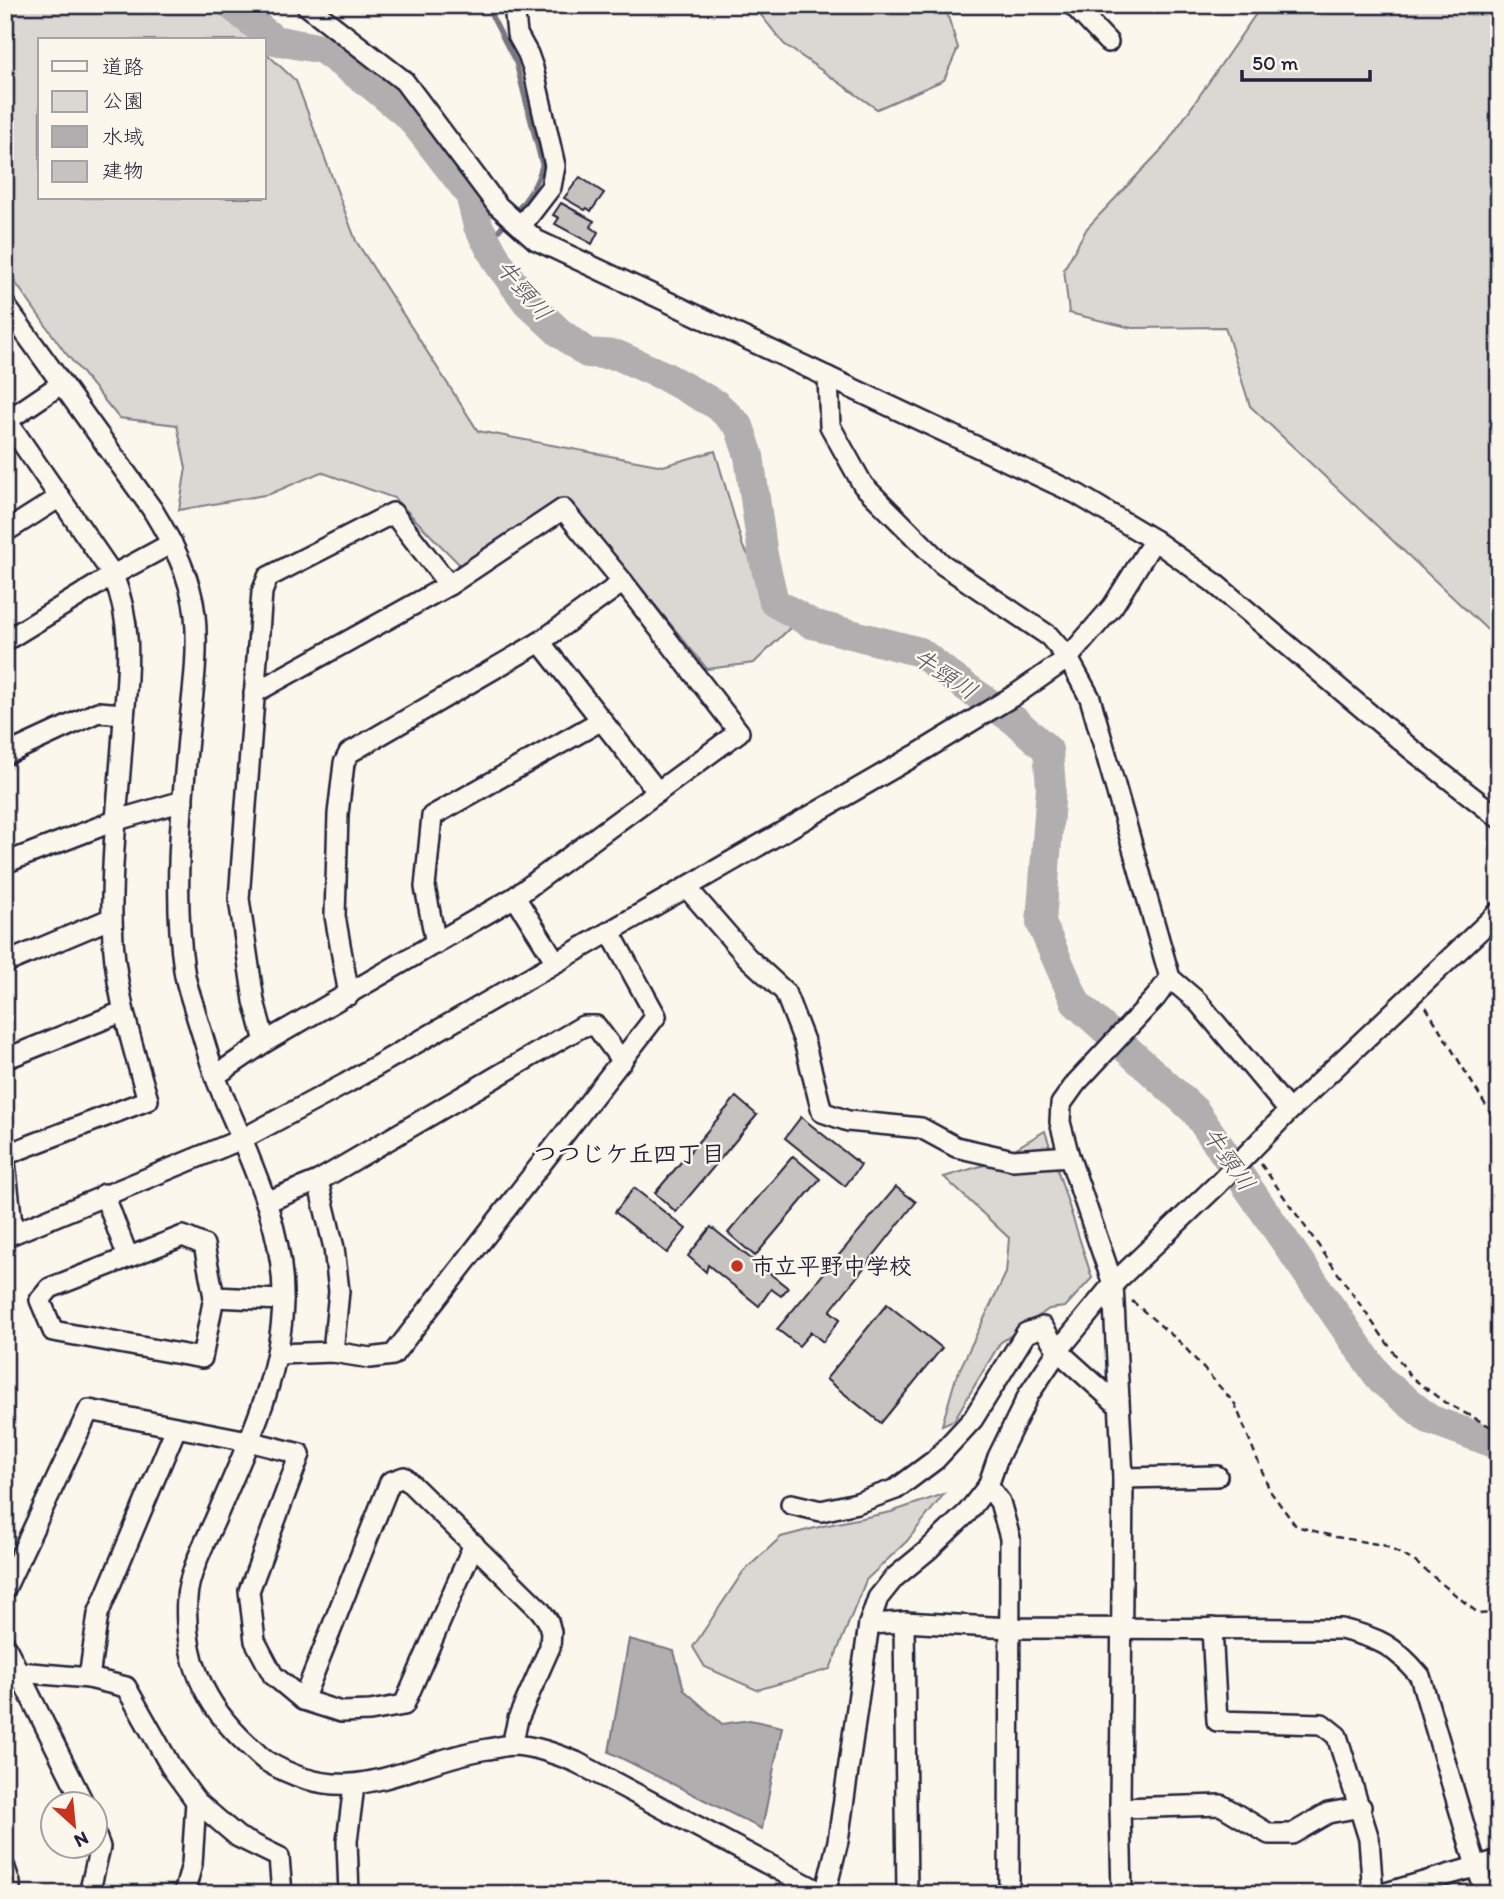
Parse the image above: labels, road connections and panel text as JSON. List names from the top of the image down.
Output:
{
  "districts": ["つつじケ丘四丁目"],
  "water": ["牛頸川"],
  "places": ["市立平野中学校"],
  "legend": [
    "道路",
    "公園",
    "水域",
    "建物"
  ],
  "scale_bar": "50 m",
  "north": "bottom right"
}
